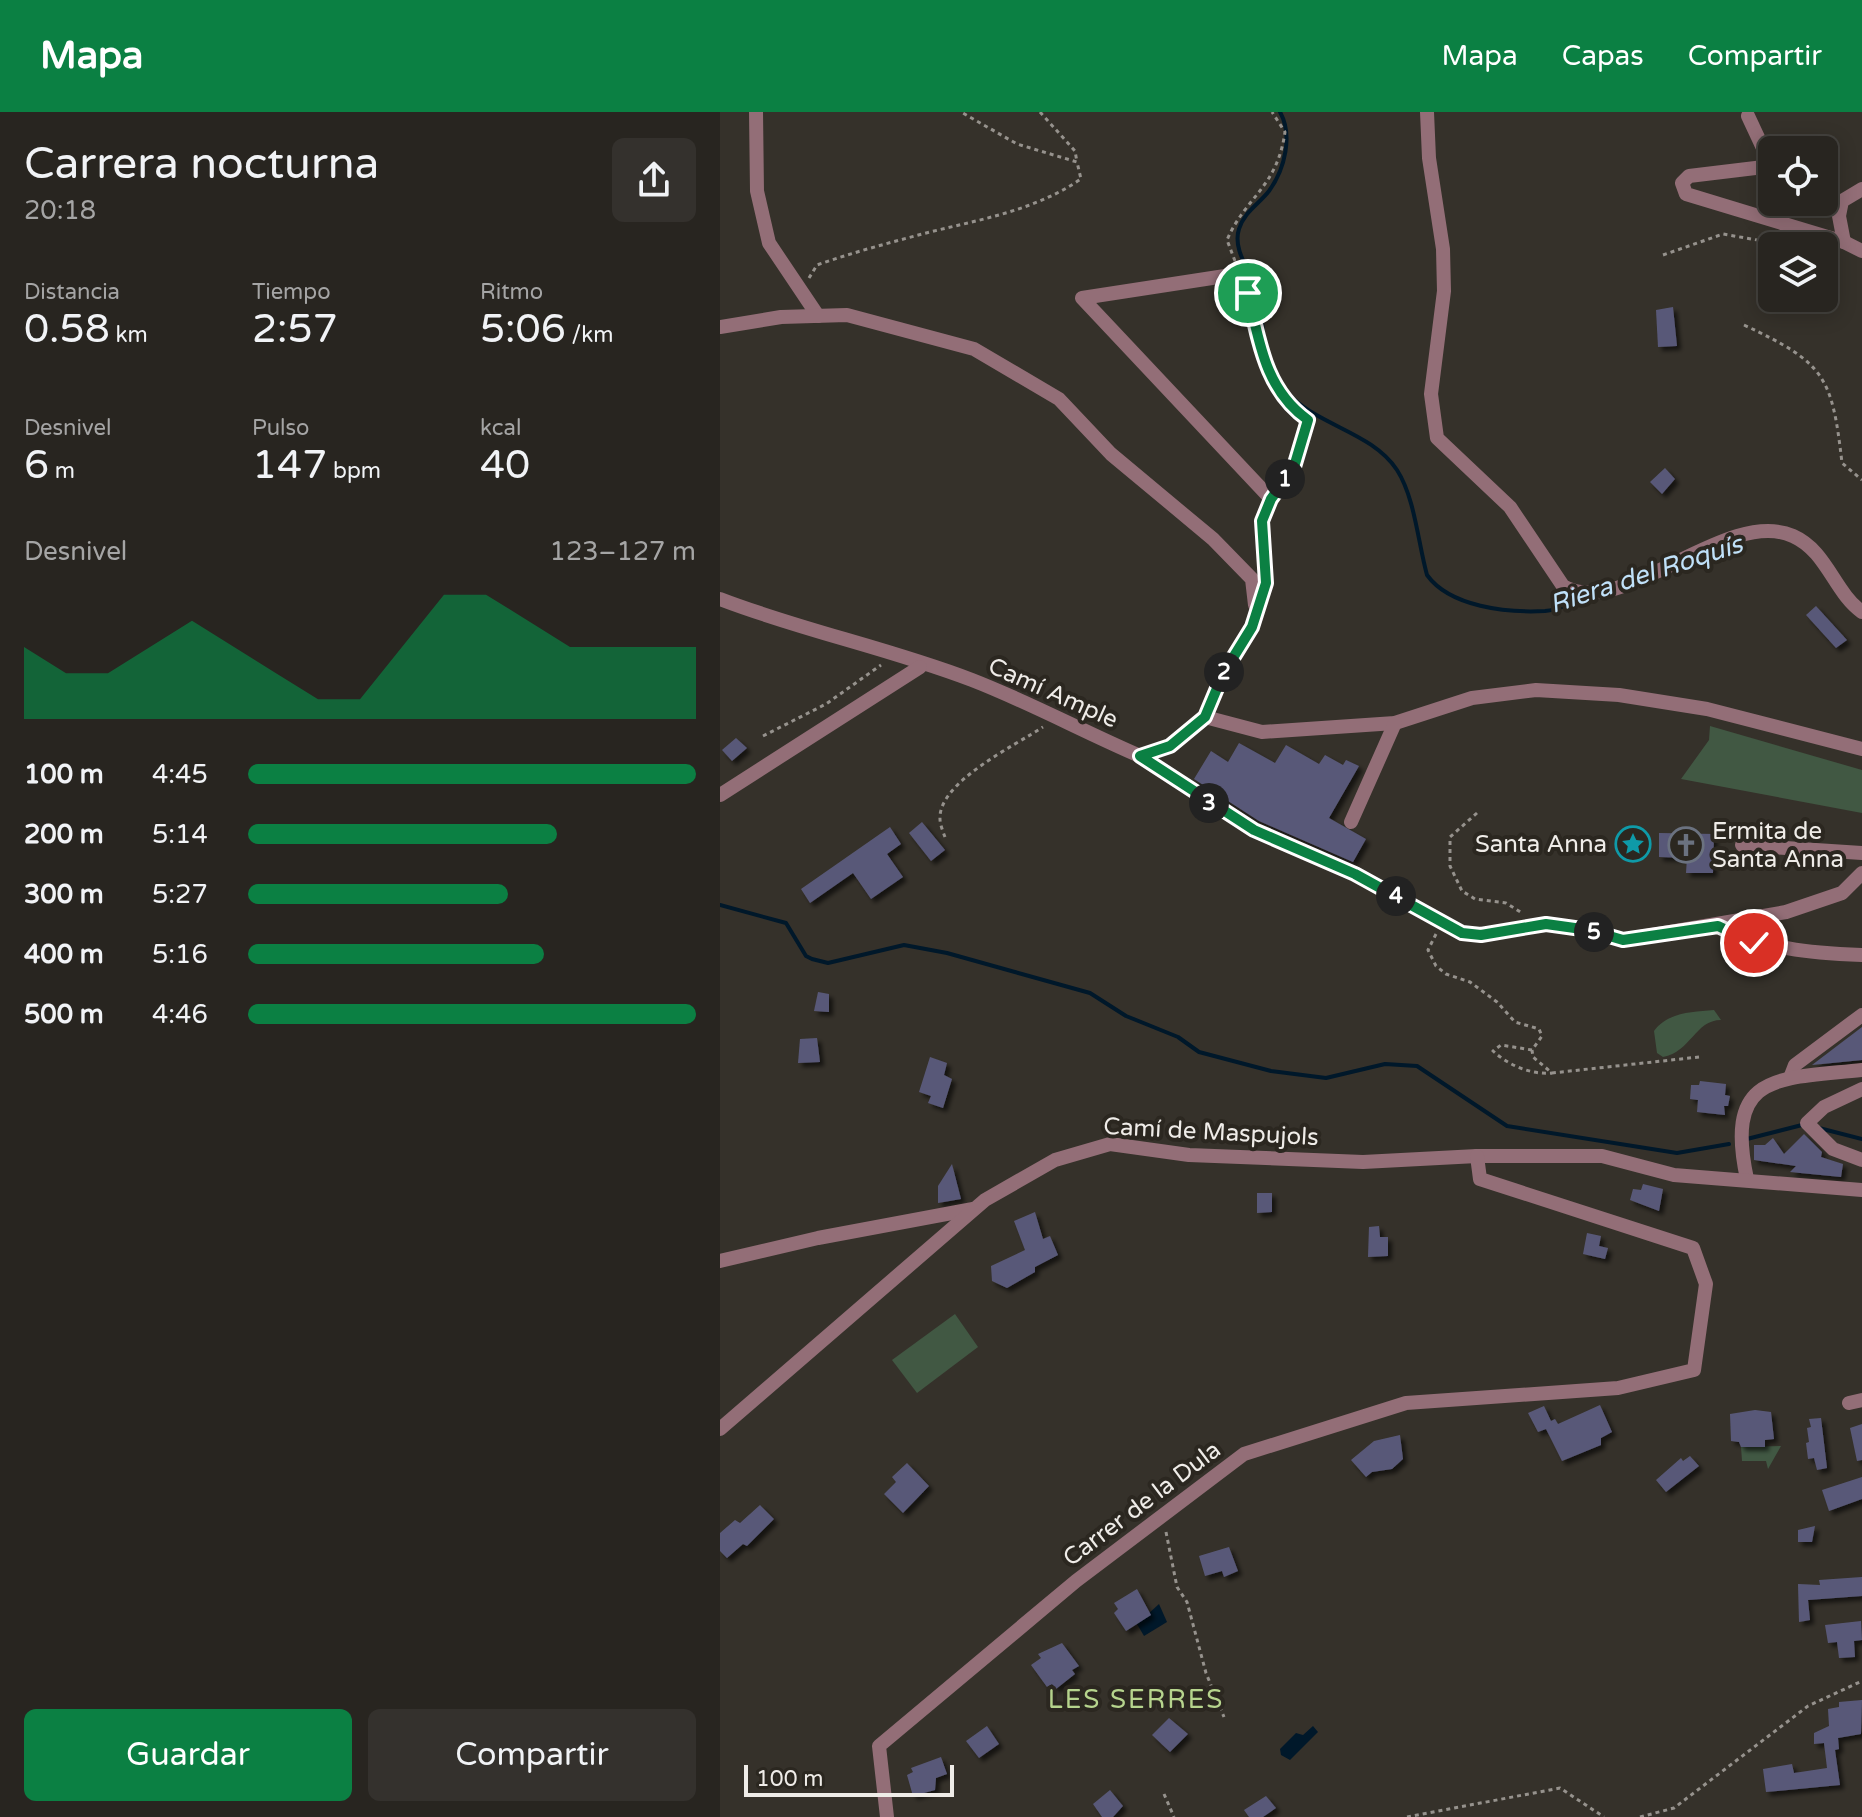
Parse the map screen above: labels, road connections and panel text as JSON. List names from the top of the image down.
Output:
{
  "streets": {
    "street": ["Camí Ample", "Camí de Maspujols", "Carrer de la Dula"]
  },
  "crossings": [
    ["Camí de Maspujols", "Carrer de la Dula"]
  ],
  "districts": ["LES SERRES"],
  "water": ["Riera del Roquís"],
  "places": {
    "place": ["Santa Anna"],
    "church": ["Ermita de Santa Anna"]
  },
  "scale_bar": "100 m",
  "page": {
    "header": "Mapa",
    "nav": ["Mapa", "Capas", "Compartir"],
    "heading": ["Carrera nocturna", "20:18"],
    "stats": [
      ["Distancia", "0.58 km"],
      ["Tiempo", "2:57"],
      ["Ritmo", "5:06 /km"],
      ["Desnivel", "6 m"],
      ["Pulso", "147 bpm"],
      ["kcal", "40"]
    ],
    "pins": [
      "1",
      "2",
      "3",
      "4",
      "5"
    ],
    "chart": ["Desnivel", "123–127 m"],
    "list": [
      {
        "name": "100 m",
        "note": "4:45"
      },
      {
        "name": "200 m",
        "note": "5:14"
      },
      {
        "name": "300 m",
        "note": "5:27"
      },
      {
        "name": "400 m",
        "note": "5:16"
      },
      {
        "name": "500 m",
        "note": "4:46"
      }
    ],
    "buttons": ["Guardar", "Compartir"],
    "scale": "100 m"
  }
}
